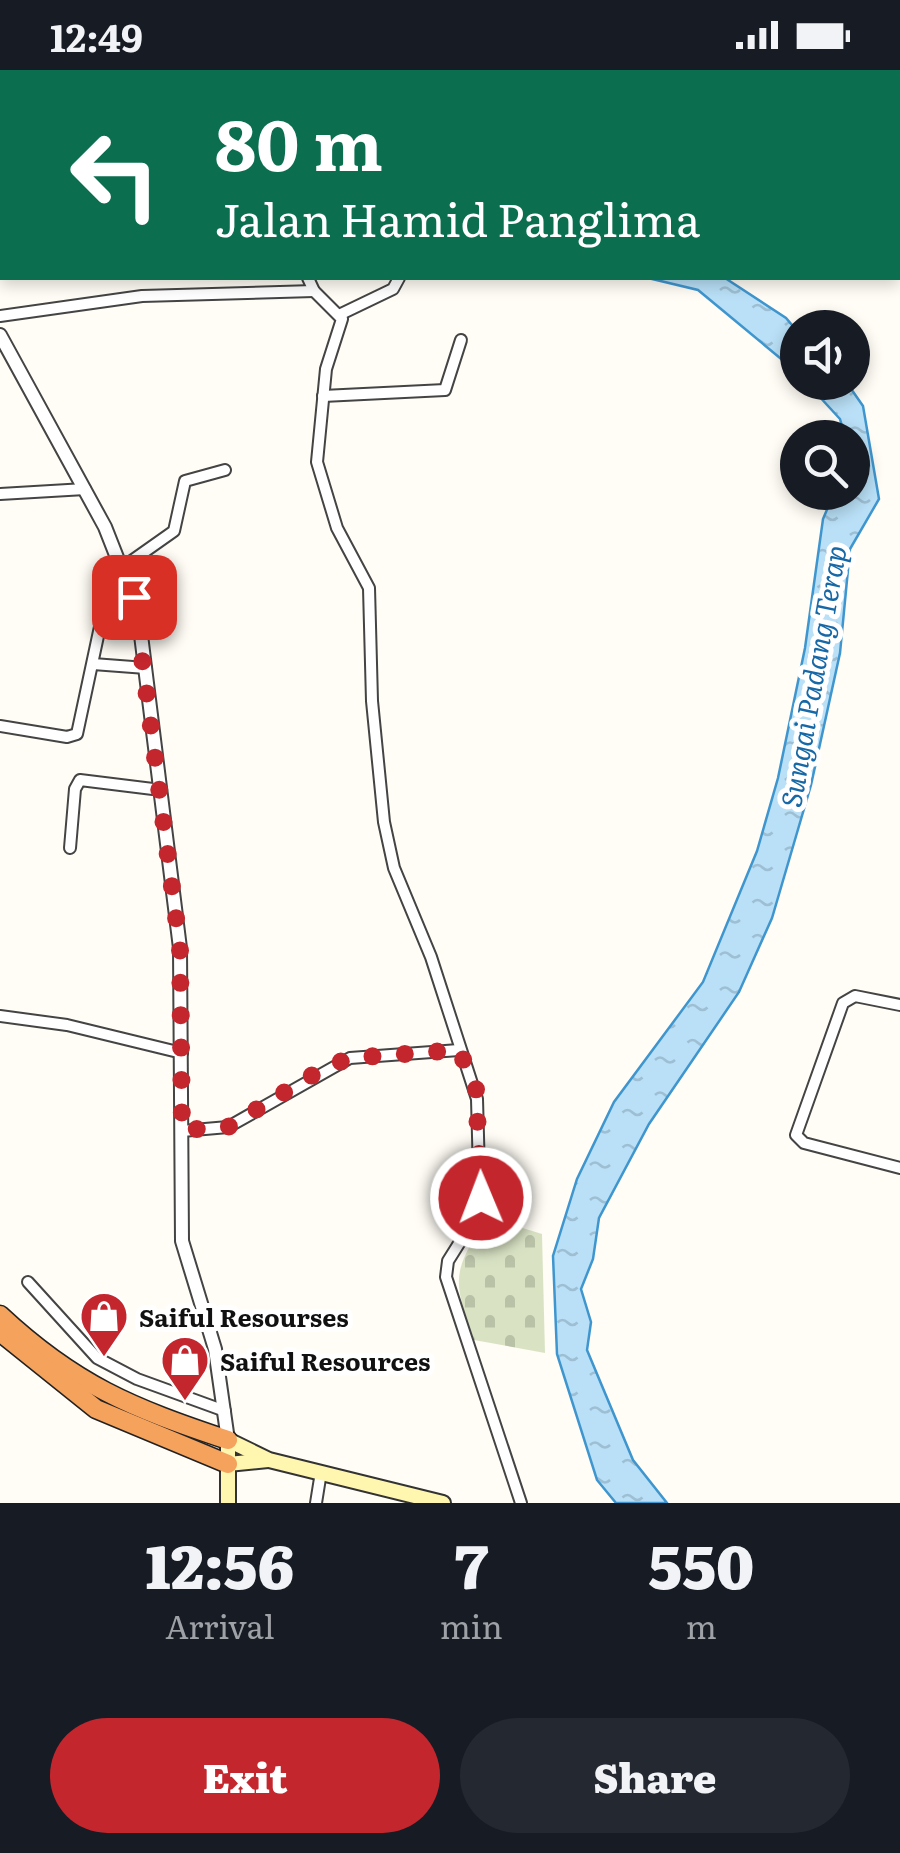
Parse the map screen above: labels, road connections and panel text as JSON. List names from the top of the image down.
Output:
{
  "water": ["Sungai Padang Terap"],
  "places": {
    "shop": ["Saiful Resourses", "Saiful Resources"]
  },
  "page": {
    "status": "12:49",
    "turn": ["80 m", "Jalan Hamid Panglima"],
    "eta": [
      "12:56",
      "Arrival",
      "7",
      "min",
      "550",
      "m"
    ],
    "buttons": ["Exit", "Share"]
  }
}
